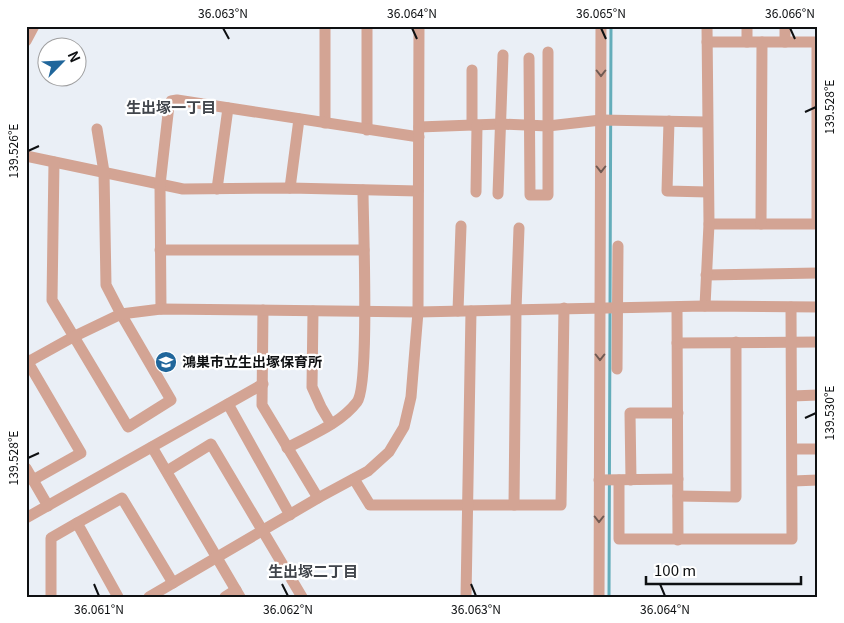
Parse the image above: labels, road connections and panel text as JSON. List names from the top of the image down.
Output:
{
  "districts": ["生出塚一丁目", "生出塚二丁目"],
  "places": {
    "school or university": ["鴻巣市立生出塚保育所"]
  },
  "scale_bar": "100 m",
  "north": "top right",
  "coordinates": [
    "36.063°N",
    "36.064°N",
    "36.065°N",
    "36.066°N",
    "139.528°E",
    "139.526°E",
    "139.530°E",
    "36.061°N",
    "36.062°N"
  ]
}
